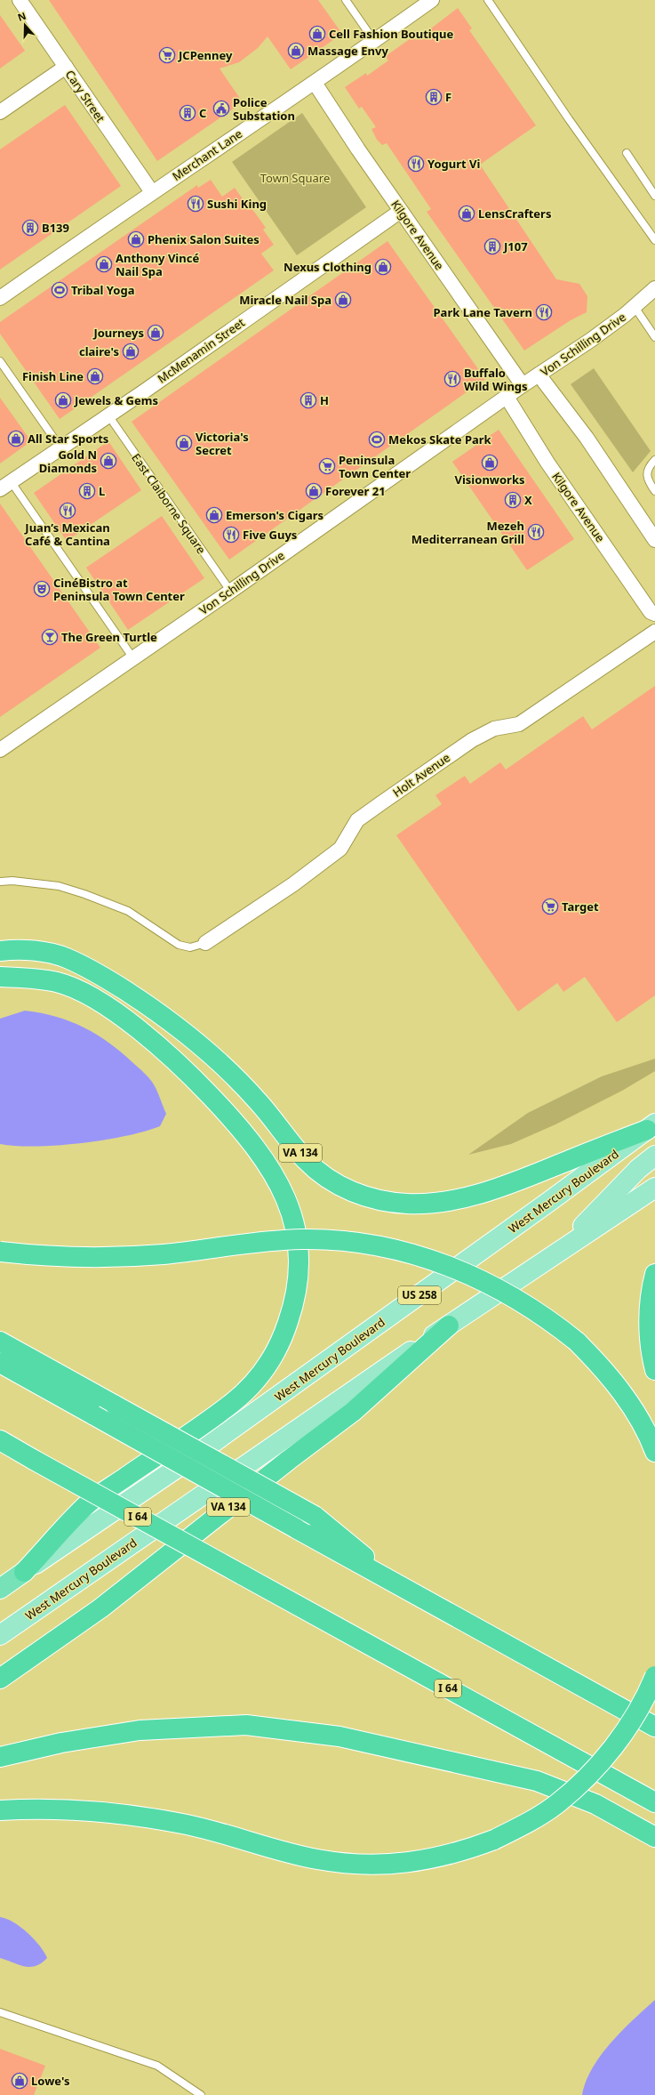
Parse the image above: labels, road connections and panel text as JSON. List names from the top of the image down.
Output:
{
  "streets": {
    "highway": [
      "VA 134",
      "West Mercury Boulevard",
      "US 258",
      "I 64"
    ],
    "street": [
      "Cary Street",
      "Merchant Lane",
      "Kilgore Avenue",
      "Von Schilling Drive",
      "McMenamin Street",
      "Holt Avenue"
    ],
    "lane": ["East Claiborne Square"]
  },
  "crossings": [
    ["Cary Street", "Merchant Lane"],
    ["Merchant Lane", "Kilgore Avenue"],
    ["Kilgore Avenue", "Von Schilling Drive"],
    ["Kilgore Avenue", "McMenamin Street"],
    ["Von Schilling Drive", "East Claiborne Square"],
    ["McMenamin Street", "East Claiborne Square"],
    ["VA 134", "West Mercury Boulevard"]
  ],
  "parks": ["Town Square"],
  "places": {
    "shop": [
      "Cell Fashion Boutique",
      "Massage Envy",
      "LensCrafters",
      "Phenix Salon Suites",
      "Anthony Vincé Nail Spa",
      "Nexus Clothing",
      "Miracle Nail Spa",
      "Journeys",
      "claire's",
      "Finish Line",
      "Jewels & Gems",
      "All Star Sports",
      "Victoria's Secret",
      "Gold N Diamonds",
      "Visionworks",
      "Forever 21",
      "Emerson's Cigars",
      "Lowe's"
    ],
    "supermarket": ["JCPenney", "Peninsula Town Center", "Target"],
    "building": [
      "F",
      "C",
      "B139",
      "J107",
      "H",
      "L",
      "X"
    ],
    "public building": ["Police Substation"],
    "restaurant": [
      "Yogurt Vi",
      "Sushi King",
      "Park Lane Tavern",
      "Buffalo Wild Wings",
      "Juan’s Mexican Café & Cantina",
      "Mezeh Mediterranean Grill",
      "Five Guys"
    ],
    "sports": ["Tribal Yoga", "Mekos Skate Park"],
    "theatre": ["CinéBistro at Peninsula Town Center"],
    "bar": ["The Green Turtle"]
  },
  "north": "top"
}
